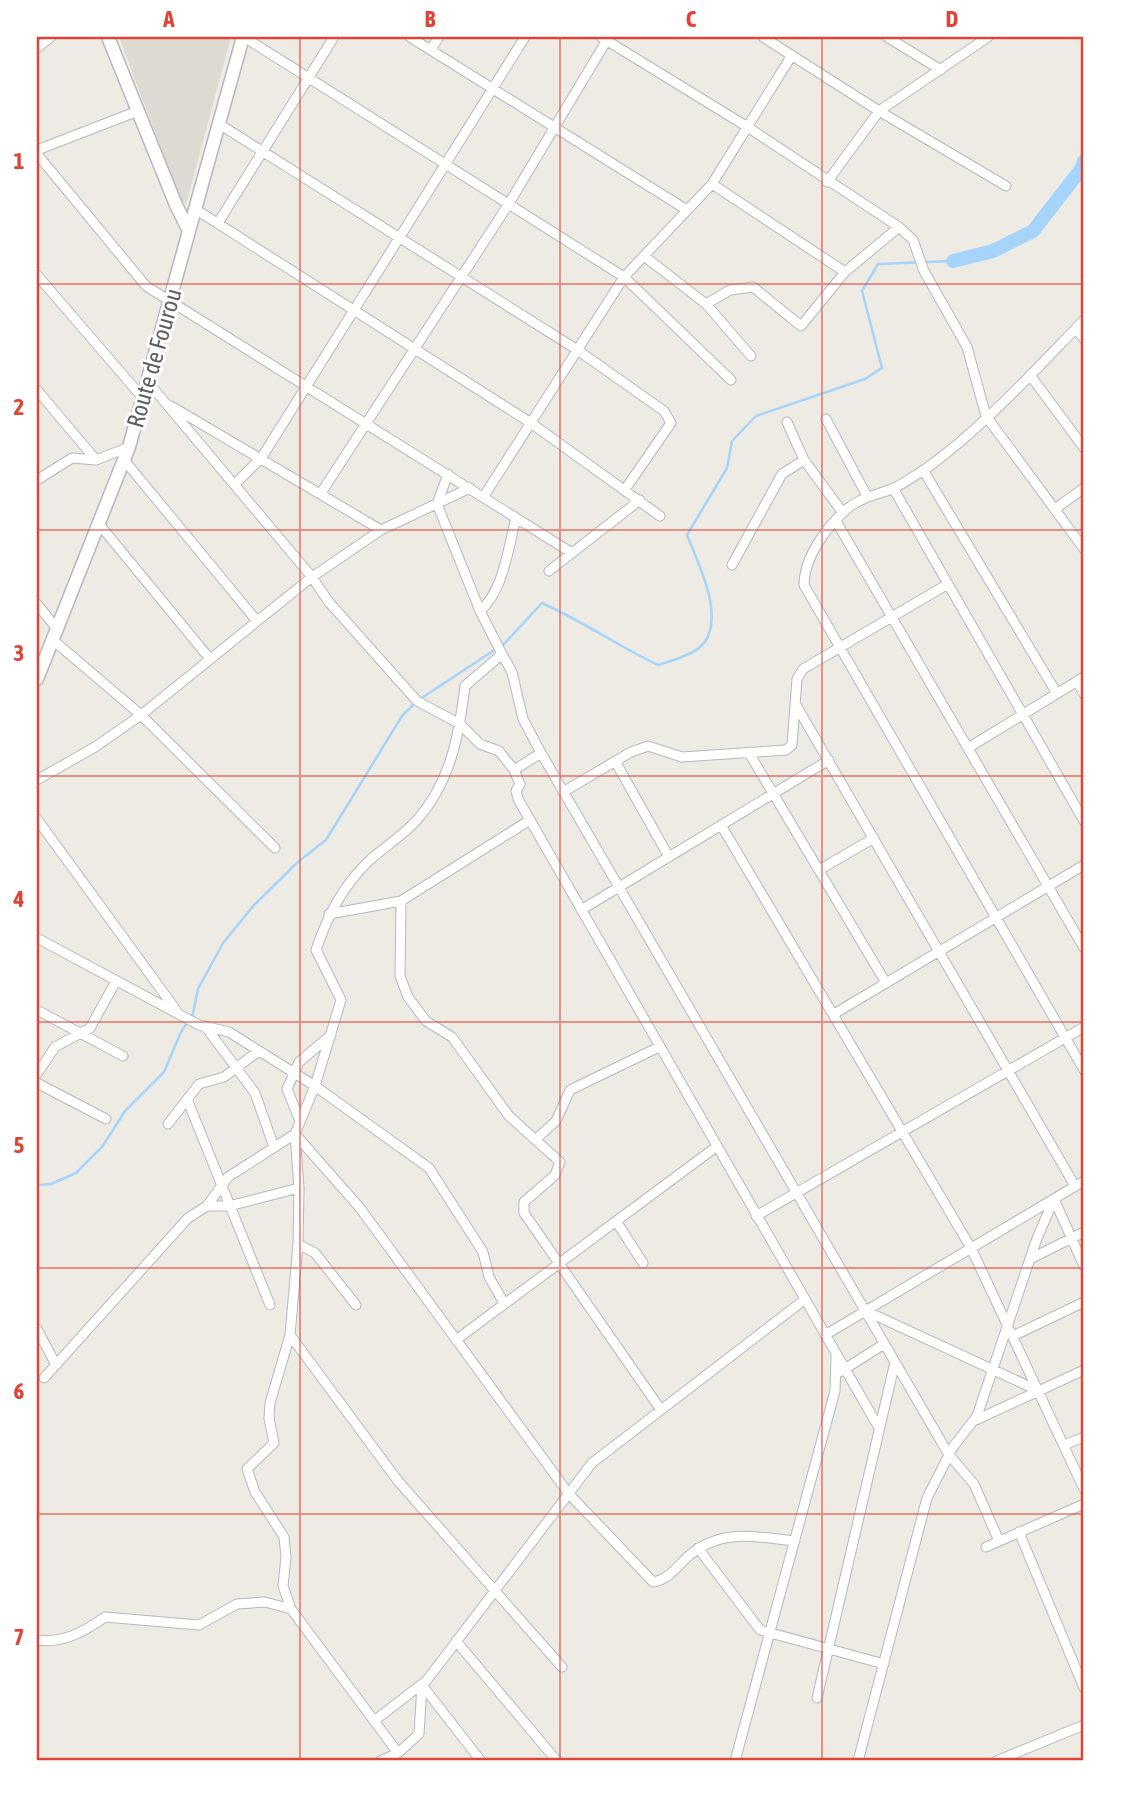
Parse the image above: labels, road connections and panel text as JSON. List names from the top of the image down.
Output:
{
  "streets": {
    "main road": ["Route de Fourou"]
  },
  "grid": {
    "columns": [
      "A",
      "B",
      "C",
      "D"
    ],
    "rows": [
      "1",
      "2",
      "3",
      "4",
      "5",
      "6",
      "7"
    ]
  }
}
